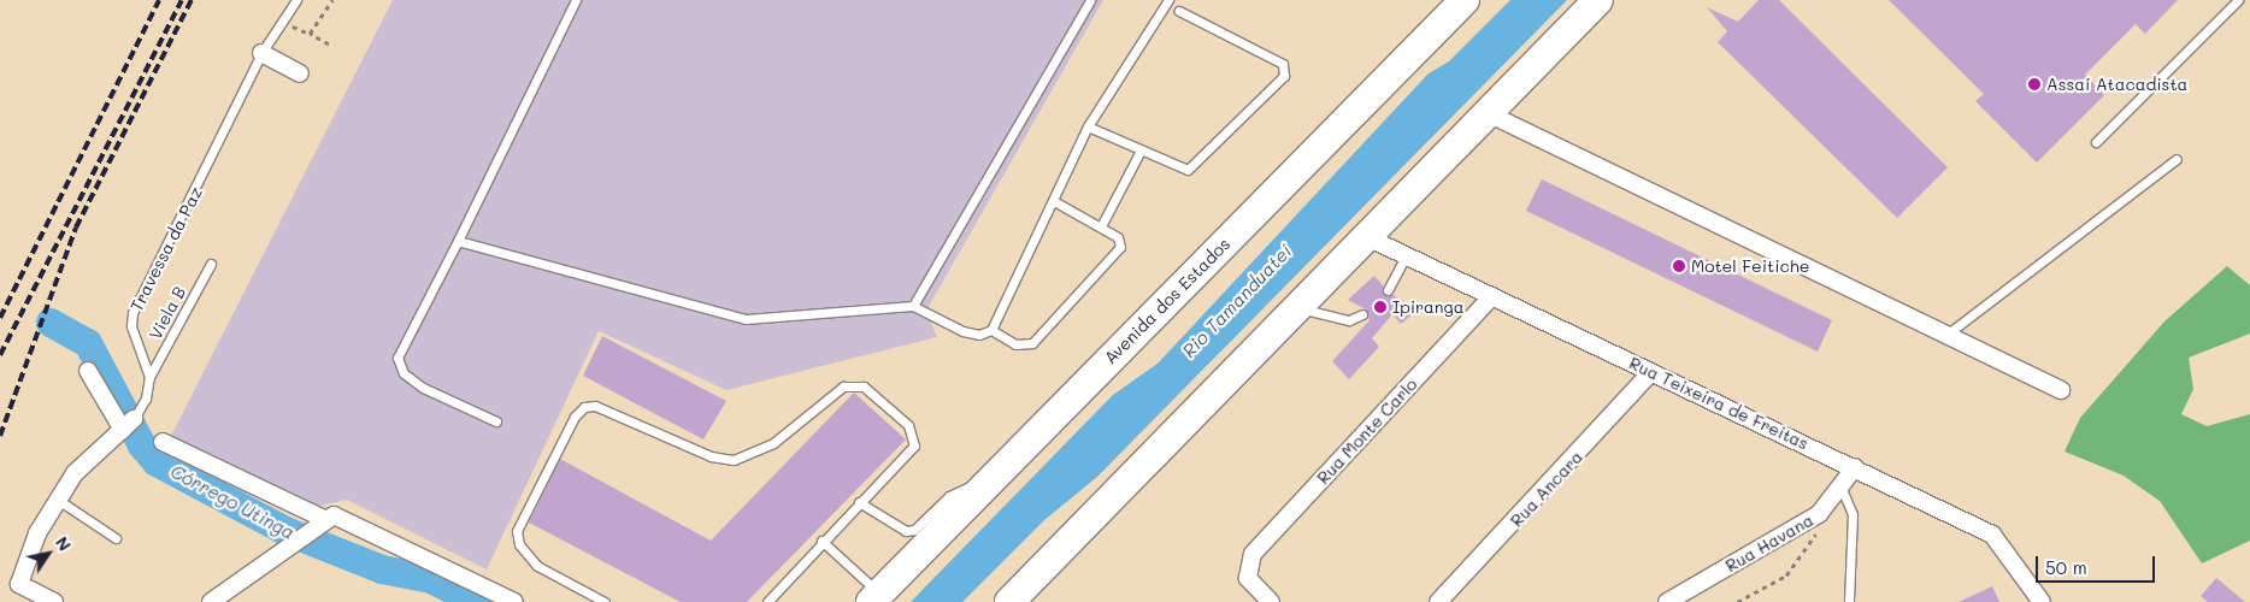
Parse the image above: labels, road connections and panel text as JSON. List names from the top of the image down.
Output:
{
  "streets": {
    "highway": ["Avenida dos Estados"],
    "street": [
      "Rua Teixeira de Freitas",
      "Rua Monte Carlo",
      "Rua Ancara",
      "Rua Havana"
    ],
    "lane": ["Travessa da Paz", "Viela B"]
  },
  "crossings": [
    ["Travessa da Paz", "Viela B"],
    ["Rua Teixeira de Freitas", "Rua Monte Carlo"],
    ["Rua Teixeira de Freitas", "Rua Ancara"],
    ["Rua Teixeira de Freitas", "Rua Havana"]
  ],
  "water": ["Rio Tamanduateí", "Córrego Utinga"],
  "places": ["Assaí Atacadista", "Motel Feitiche", "Ipiranga"],
  "scale_bar": "50 m",
  "north": "top right"
}
